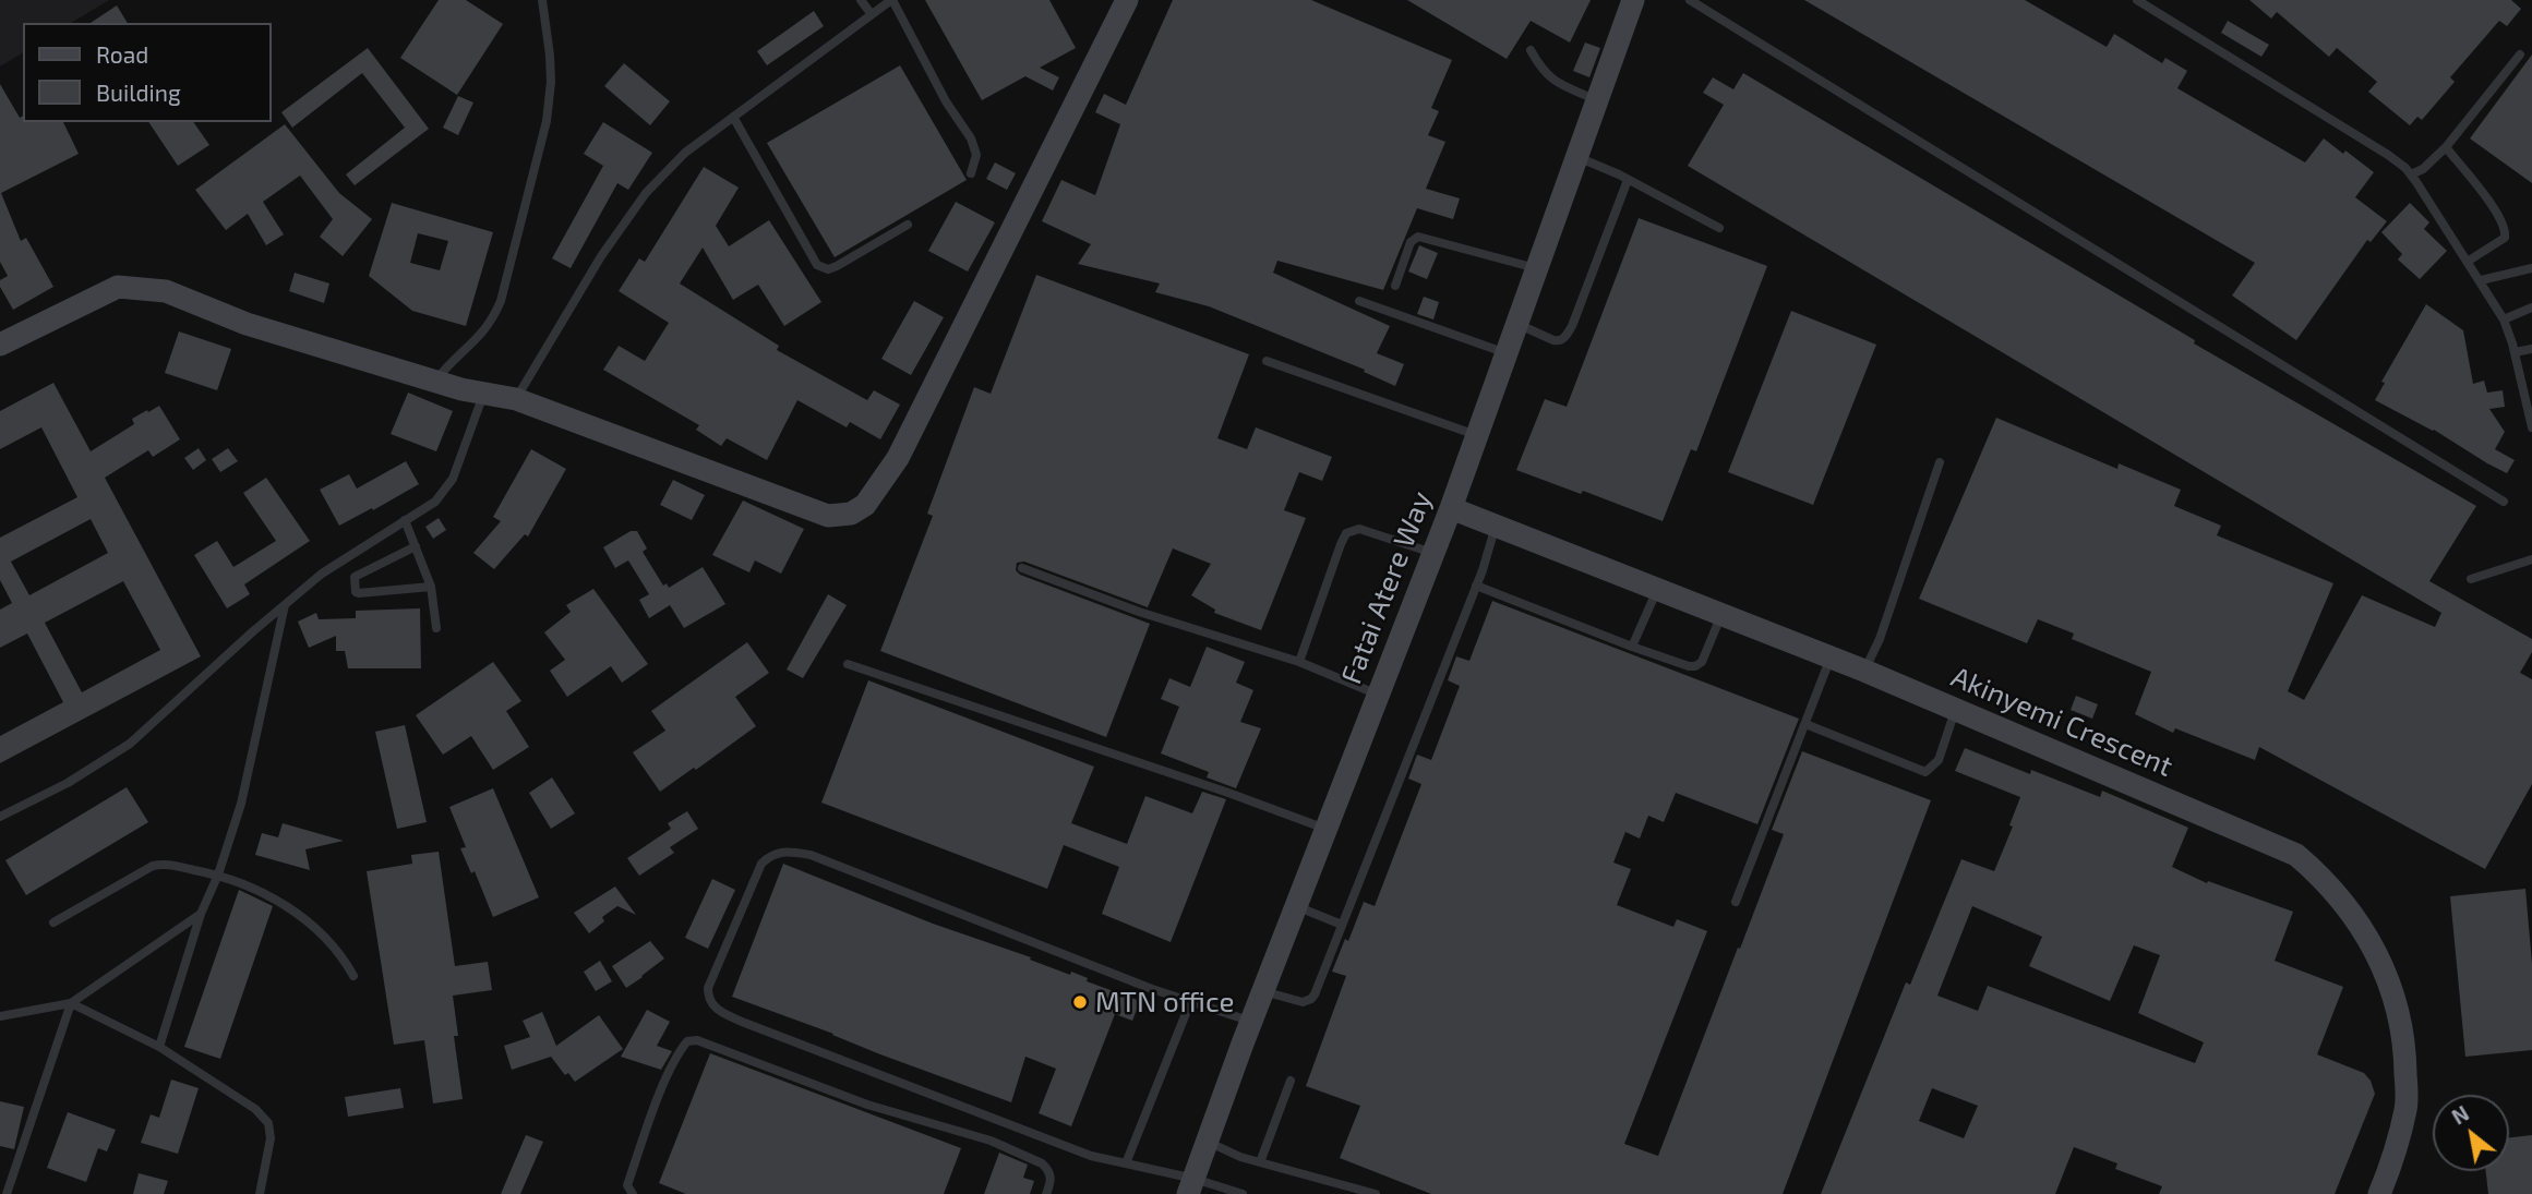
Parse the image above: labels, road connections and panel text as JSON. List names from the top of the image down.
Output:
{
  "streets": {
    "street": ["Fatai Atere Way", "Akinyemi Crescent"]
  },
  "crossings": [
    ["Fatai Atere Way", "Akinyemi Crescent"]
  ],
  "places": ["MTN office"],
  "legend": ["Road", "Building"],
  "north": "top left"
}
